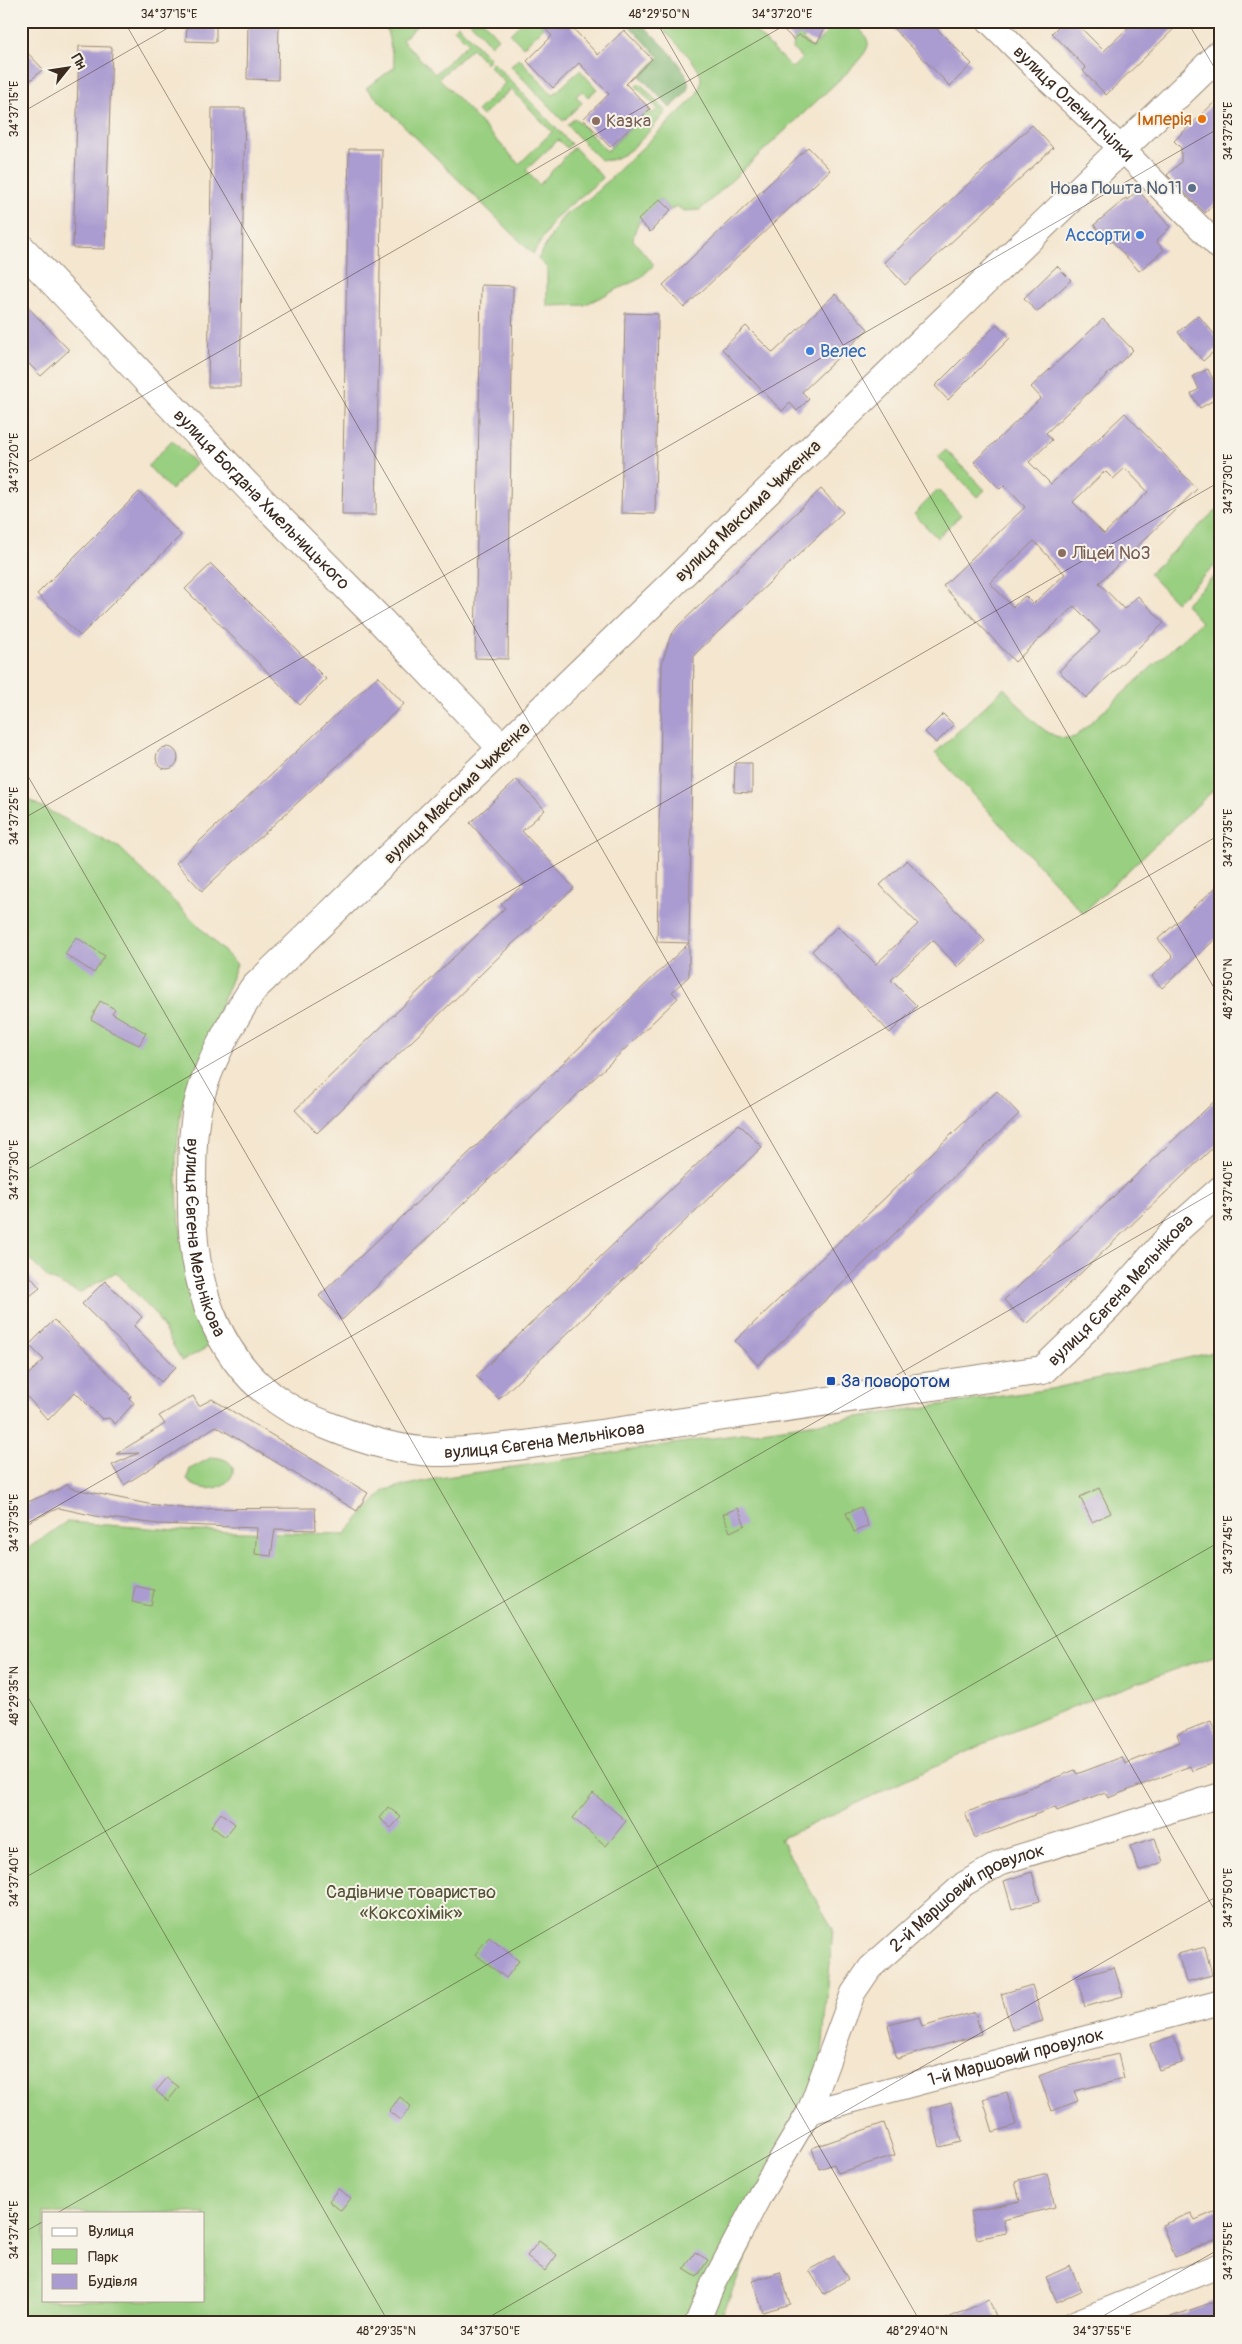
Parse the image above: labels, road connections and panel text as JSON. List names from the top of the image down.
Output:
{
  "streets": {
    "street": [
      "вулиця Олени Пчілки",
      "вулиця Богдана Хмельницького",
      "вулиця Максима Чиженка",
      "вулиця Євгена Мельнікова",
      "2-й Маршовий провулок",
      "1-й Маршовий провулок"
    ]
  },
  "crossings": [
    ["вулиця Олени Пчілки", "вулиця Максима Чиженка"],
    ["вулиця Богдана Хмельницького", "вулиця Максима Чиженка"],
    ["вулиця Максима Чиженка", "вулиця Євгена Мельнікова"],
    ["2-й Маршовий провулок", "1-й Маршовий провулок"]
  ],
  "parks": ["Садівниче товариство «Коксохімік»"],
  "places": {
    "other": [
      "Імперія",
      "Казка",
      "Нова Пошта №11",
      "Ассорти",
      "Велес",
      "Ліцей №3"
    ],
    "transit": ["За поворотом"]
  },
  "legend": ["Вулиця", "Парк", "Будівля"],
  "north": "top right",
  "coordinates": [
    "34°37'15\"E",
    "48°29'50\"N",
    "34°37'20\"E",
    "34°37'25\"E",
    "34°37'30\"E",
    "34°37'35\"E",
    "34°37'40\"E",
    "34°37'45\"E",
    "48°29'35\"N",
    "34°37'50\"E",
    "34°37'55\"E",
    "48°29'40\"N"
  ]
}
